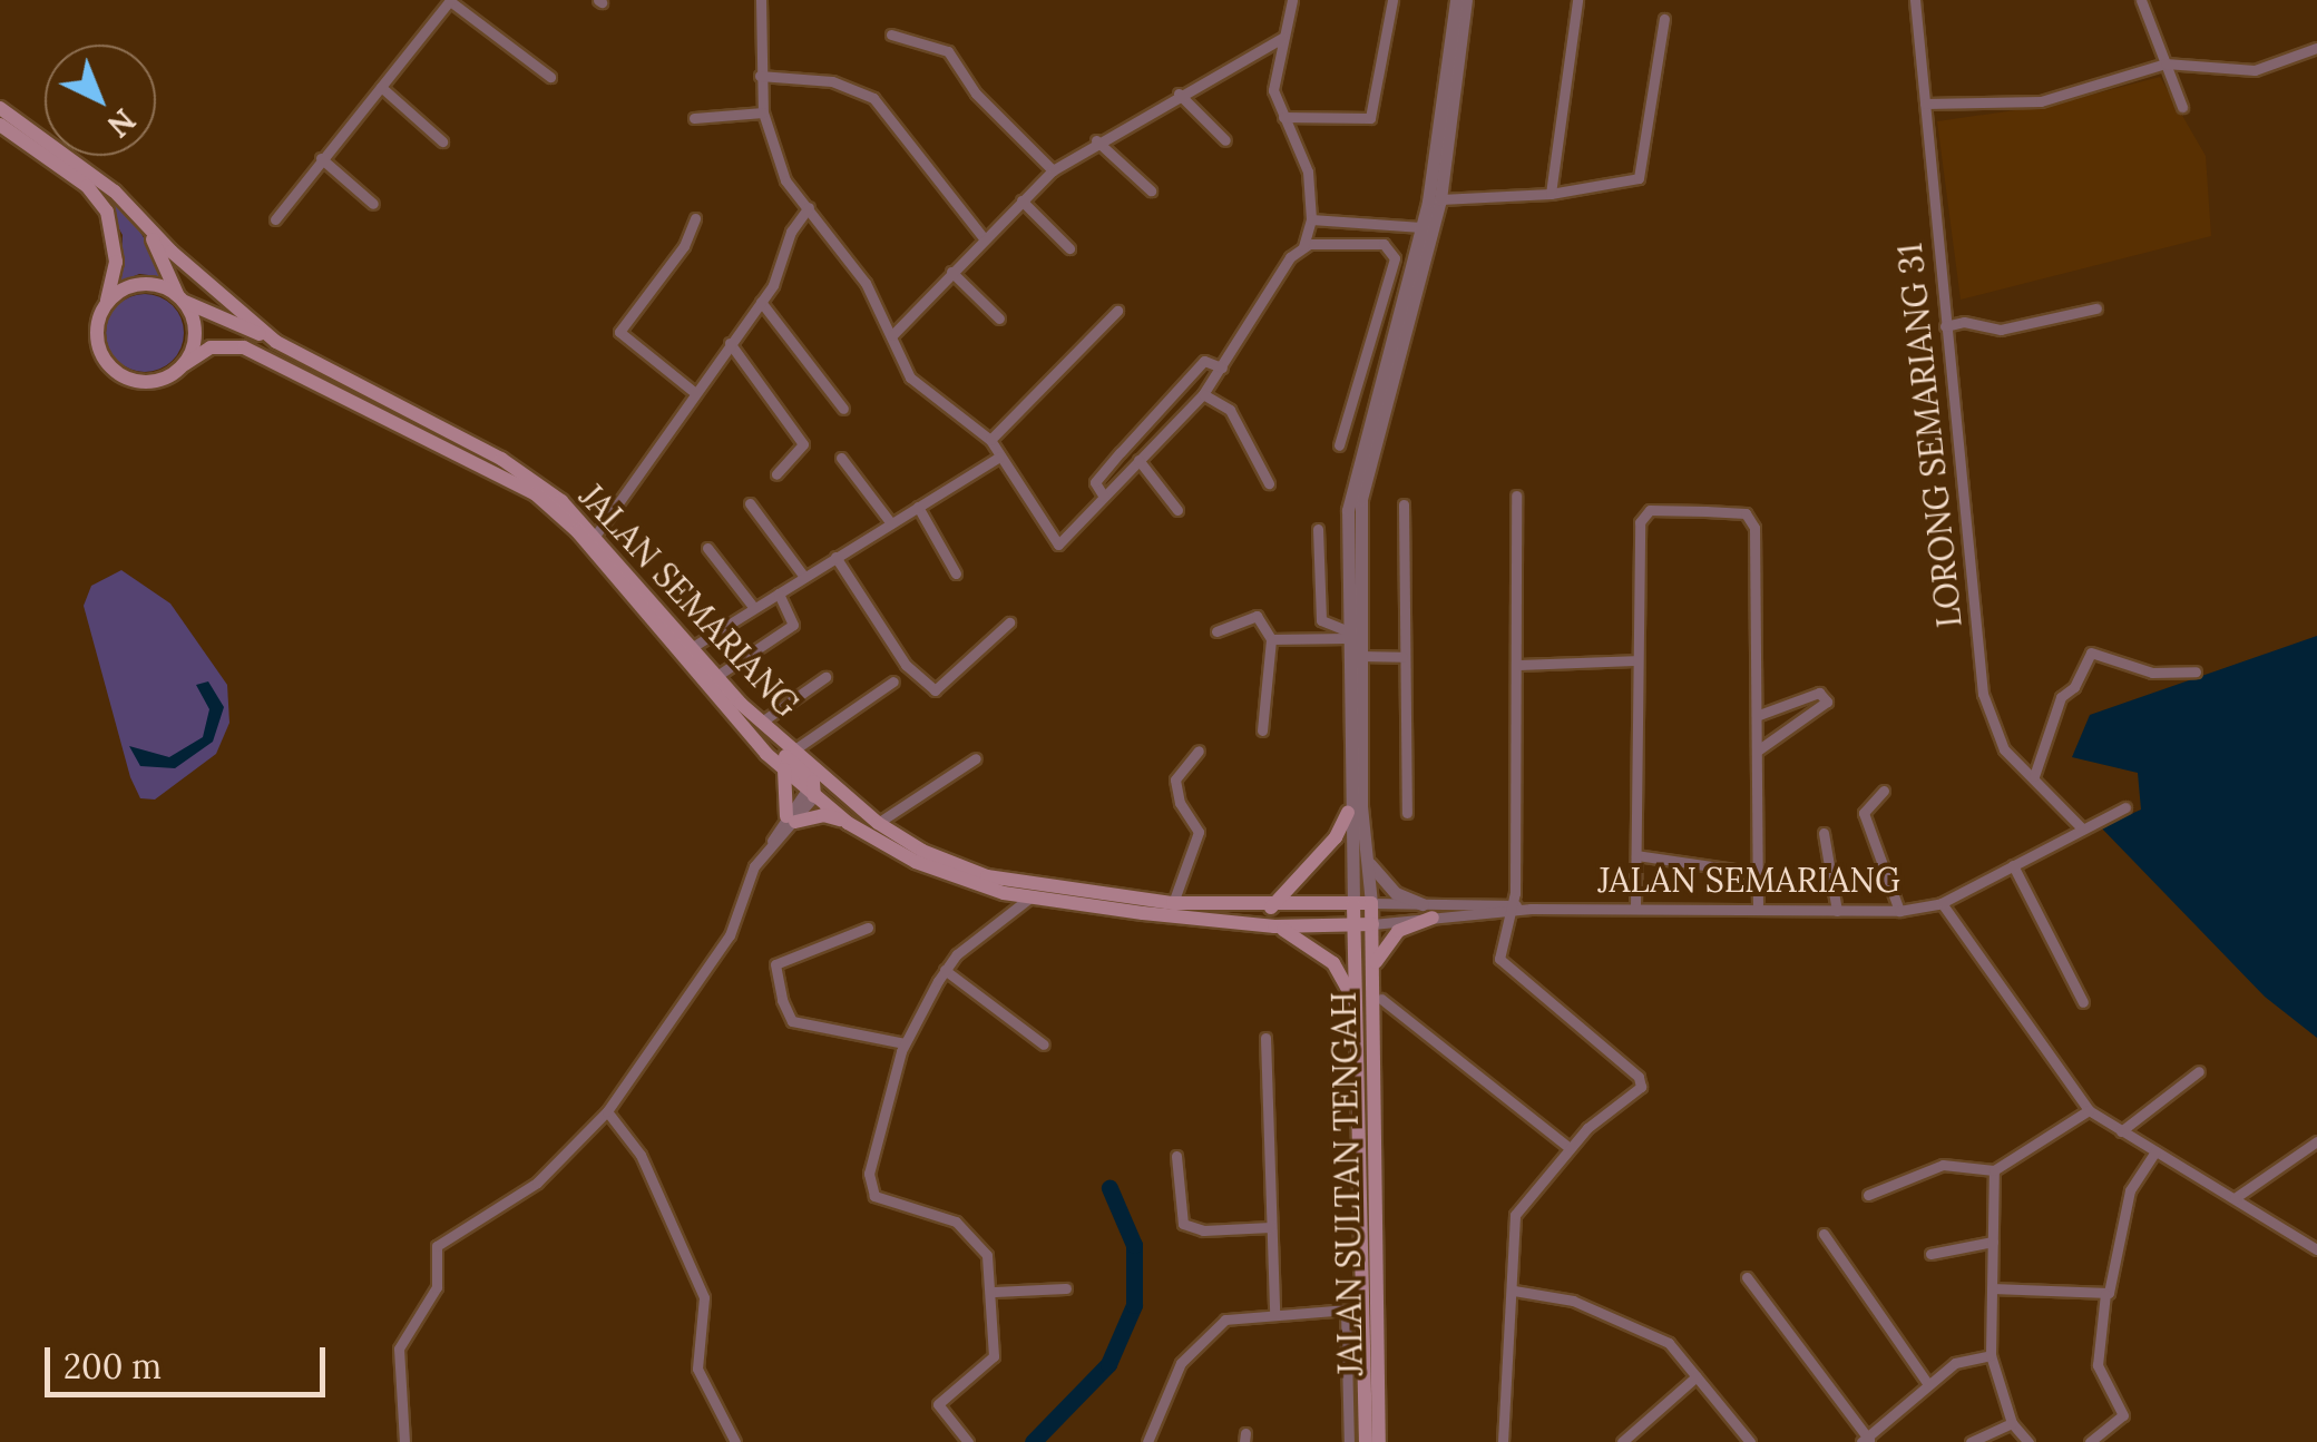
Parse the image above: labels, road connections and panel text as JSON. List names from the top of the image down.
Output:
{
  "streets": {
    "main road": ["JALAN SEMARIANG", "JALAN SULTAN TENGAH"],
    "street": ["LORONG SEMARIANG 31"]
  },
  "crossings": [
    ["LORONG SEMARIANG 31", "JALAN SEMARIANG"],
    ["JALAN SEMARIANG", "JALAN SULTAN TENGAH"]
  ],
  "scale_bar": "200 m",
  "north": "bottom right"
}
